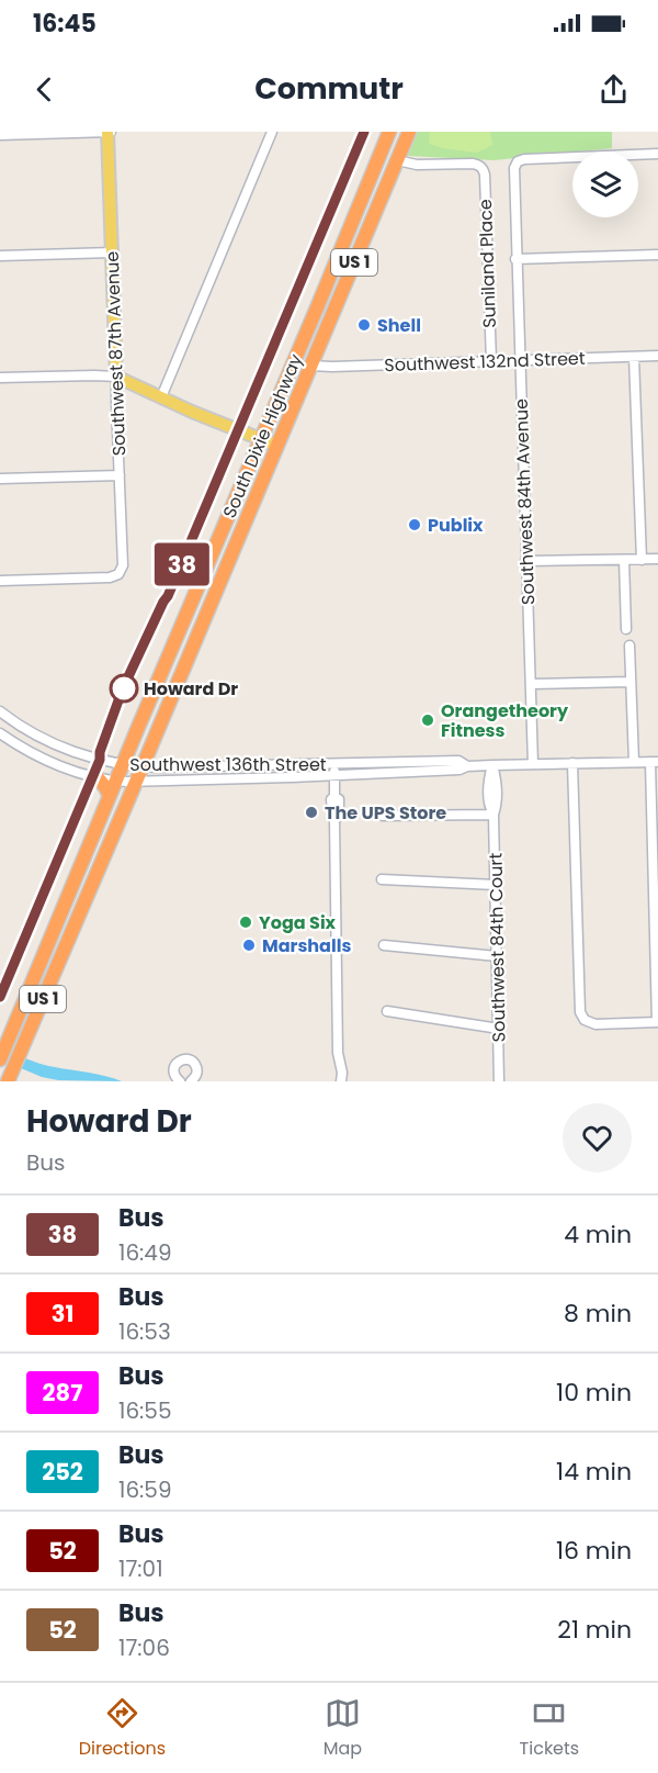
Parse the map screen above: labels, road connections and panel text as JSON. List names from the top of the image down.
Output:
{
  "streets": {
    "highway": ["US 1", "South Dixie Highway"],
    "main road": ["Southwest 87th Avenue"],
    "street": [
      "Suniland Place",
      "Southwest 132nd Street",
      "Southwest 84th Avenue",
      "Southwest 136th Street",
      "Southwest 84th Court"
    ]
  },
  "crossings": [
    ["Suniland Place", "Southwest 132nd Street"],
    ["Suniland Place", "South Dixie Highway"],
    ["Southwest 132nd Street", "South Dixie Highway"],
    ["Southwest 132nd Street", "Southwest 84th Avenue"],
    ["South Dixie Highway", "Southwest 136th Street"],
    ["Southwest 84th Avenue", "Southwest 136th Street"],
    ["Southwest 136th Street", "Southwest 84th Court"]
  ],
  "places": [
    "Shell",
    "Publix",
    "Howard Dr",
    "Orangetheory Fitness",
    "The UPS Store",
    "Yoga Six",
    "Marshalls"
  ],
  "lines": ["bus line 38"],
  "page": {
    "status": "16:45",
    "header": "Commutr",
    "on_map": "38",
    "heading": ["Howard Dr", "Bus"],
    "list": [
      {
        "mark": "38",
        "name": "Bus",
        "note": "16:49",
        "value": "4 min"
      },
      {
        "mark": "31",
        "name": "Bus",
        "note": "16:53",
        "value": "8 min"
      },
      {
        "mark": "287",
        "name": "Bus",
        "note": "16:55",
        "value": "10 min"
      },
      {
        "mark": "252",
        "name": "Bus",
        "note": "16:59",
        "value": "14 min"
      },
      {
        "mark": "52",
        "name": "Bus",
        "note": "17:01",
        "value": "16 min"
      },
      {
        "mark": "52",
        "name": "Bus",
        "note": "17:06",
        "value": "21 min"
      }
    ],
    "tabs": ["Directions", "Map", "Tickets"]
  }
}
